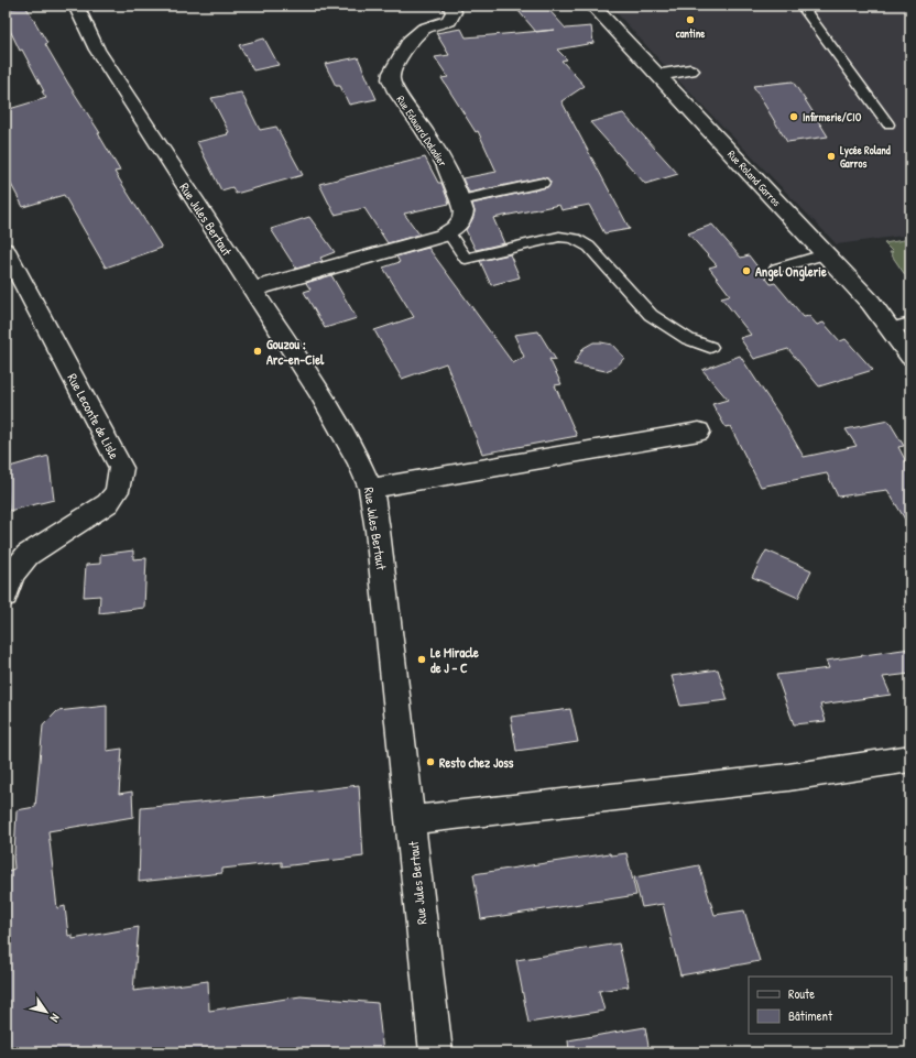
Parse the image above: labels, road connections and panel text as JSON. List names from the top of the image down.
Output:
{
  "streets": {
    "street": [
      "Rue Edouard Daladier",
      "Rue Roland Garros",
      "Rue Jules Bertaut",
      "Rue Leconte de Lisle"
    ]
  },
  "crossings": [
    ["Rue Edouard Daladier", "Rue Jules Bertaut"]
  ],
  "places": [
    "cantine",
    "Infirmerie/CIO",
    "Lycée Roland Garros",
    "Angel Onglerie",
    "Gouzou : Arc-en-Ciel",
    "Le Miracle de J - C",
    "Resto chez Joss"
  ],
  "legend": ["Route", "Bâtiment"],
  "north": "bottom right"
}
